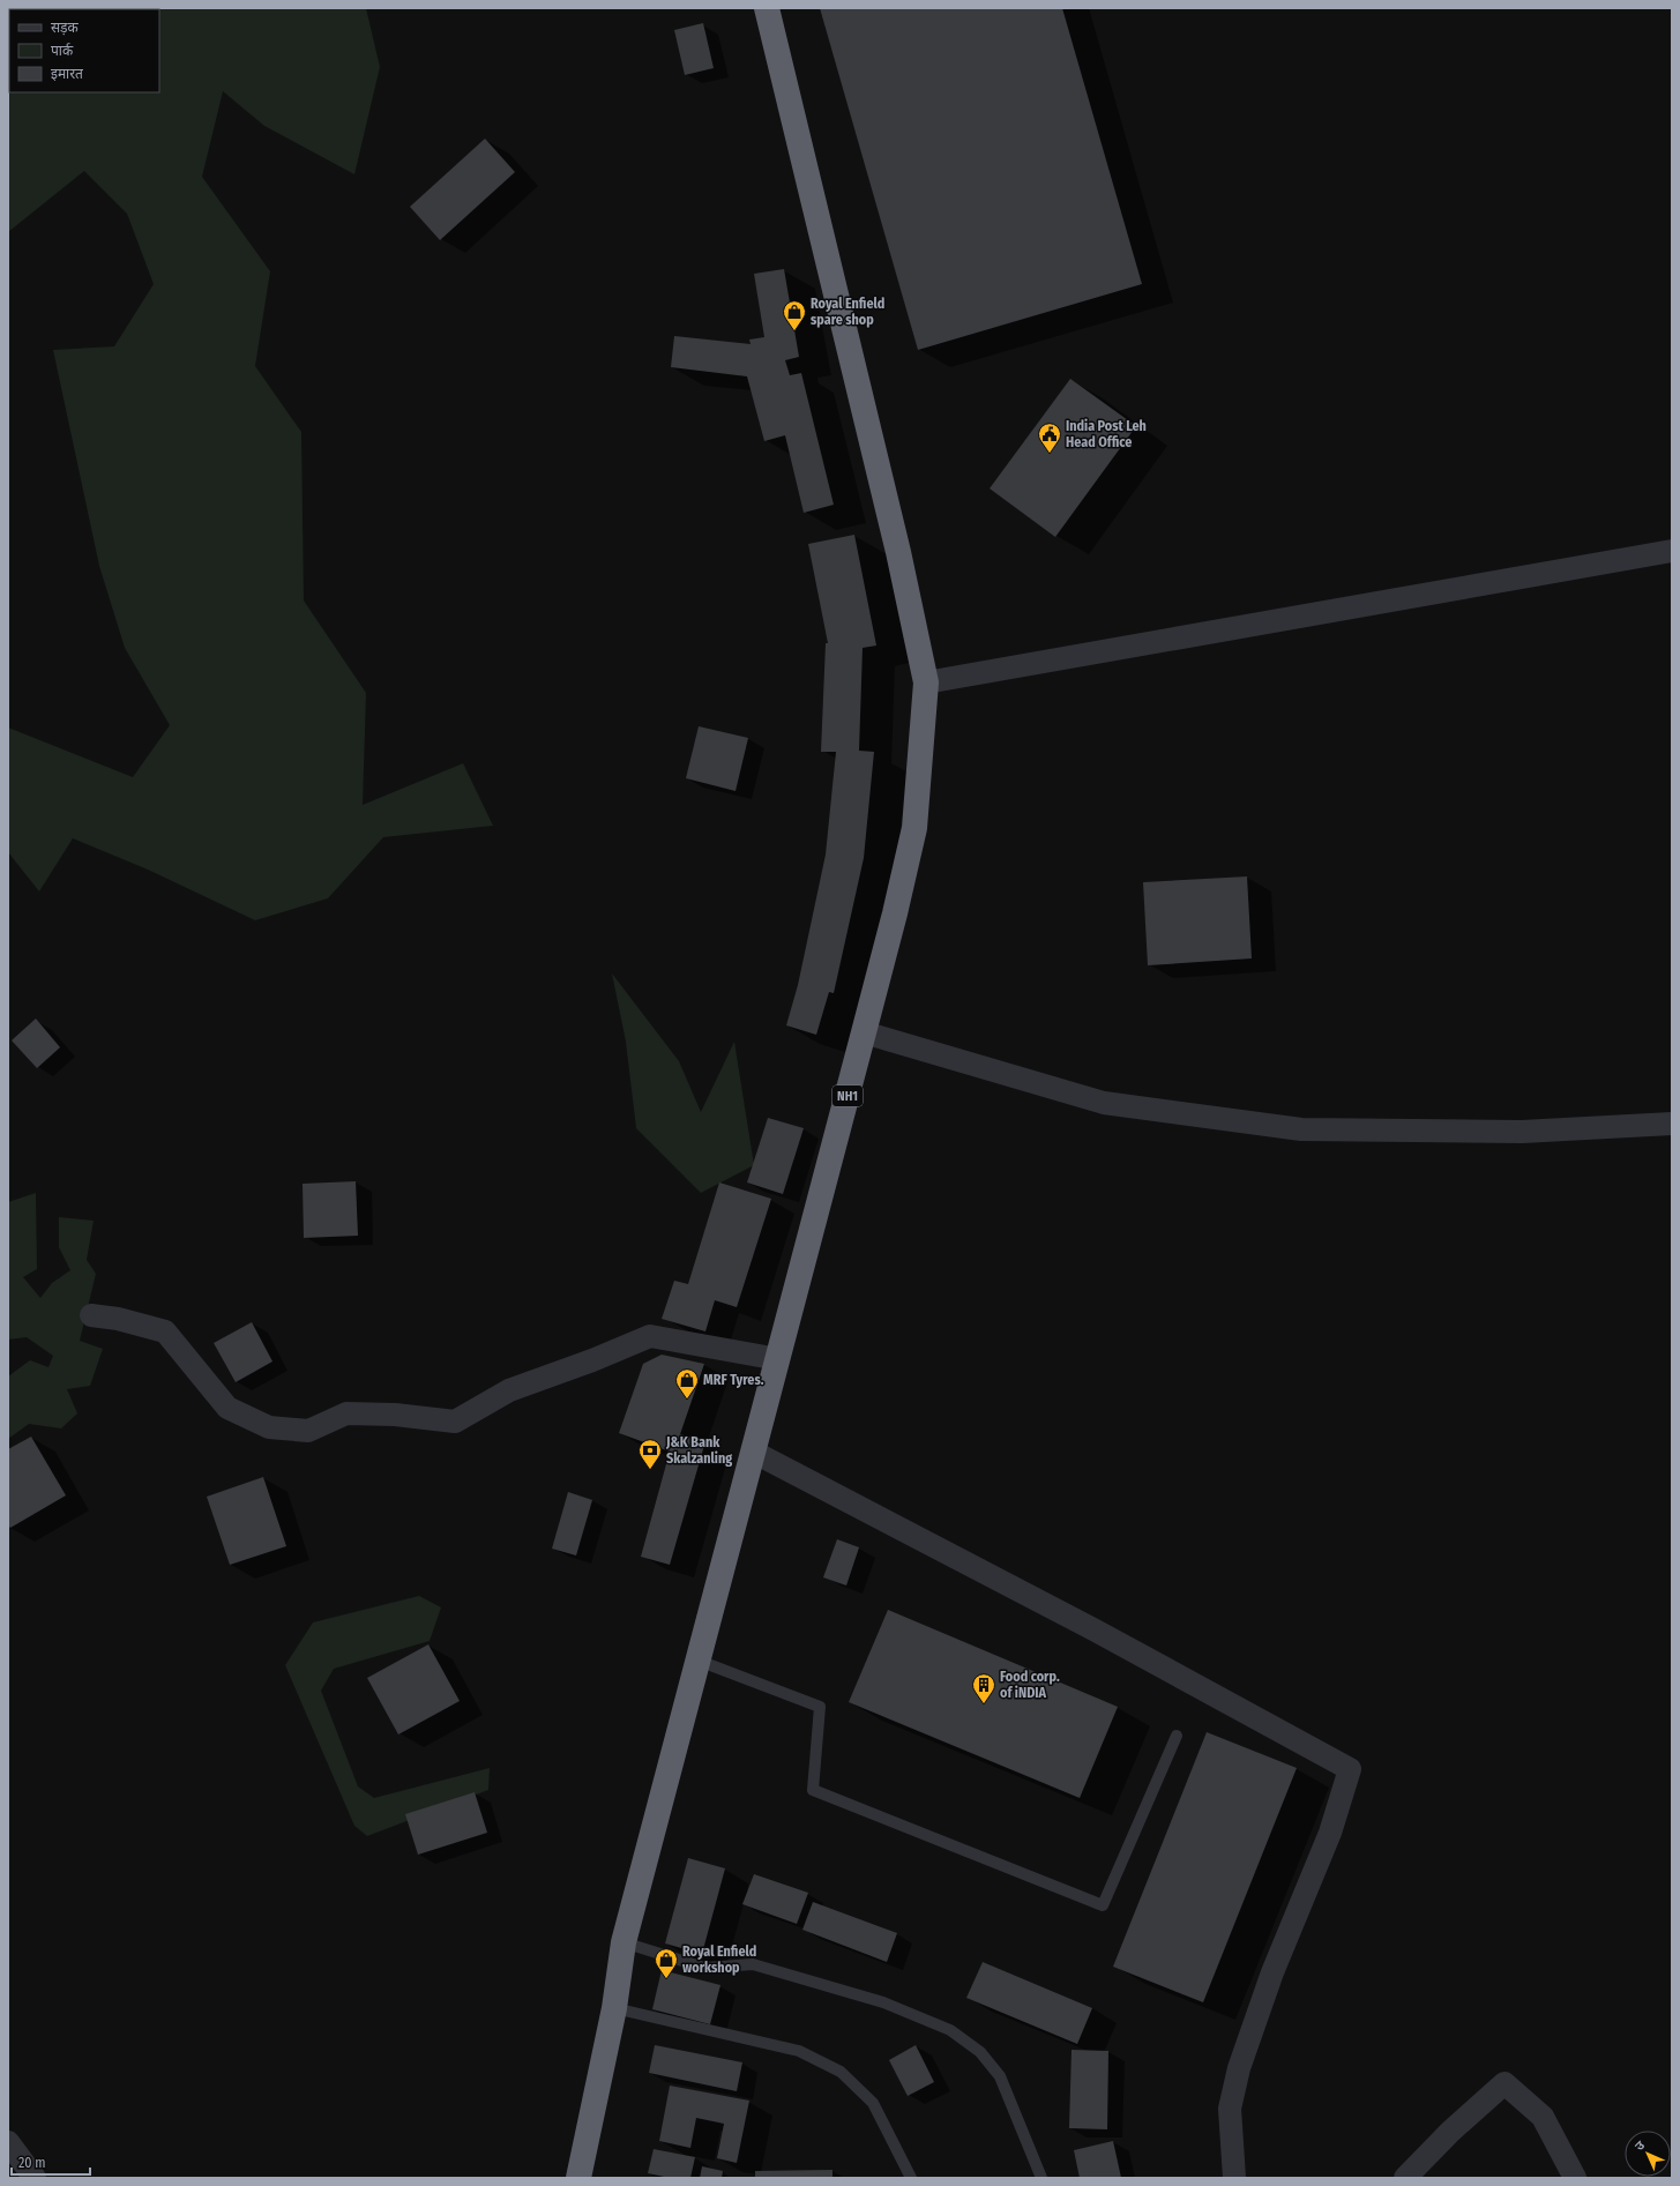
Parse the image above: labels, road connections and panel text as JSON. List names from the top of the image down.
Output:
{
  "streets": {
    "highway": ["NH1"]
  },
  "places": {
    "shop": ["Royal Enfield spare shop", "MRF Tyres.", "Royal Enfield workshop"],
    "public building": ["India Post Leh Head Office"],
    "bank": ["J&K Bank Skalzanling"],
    "building": ["Food corp. of iNDIA"]
  },
  "legend": ["सड़क", "पार्क", "इमारत"],
  "scale_bar": "20 m",
  "north": "top left"
}
